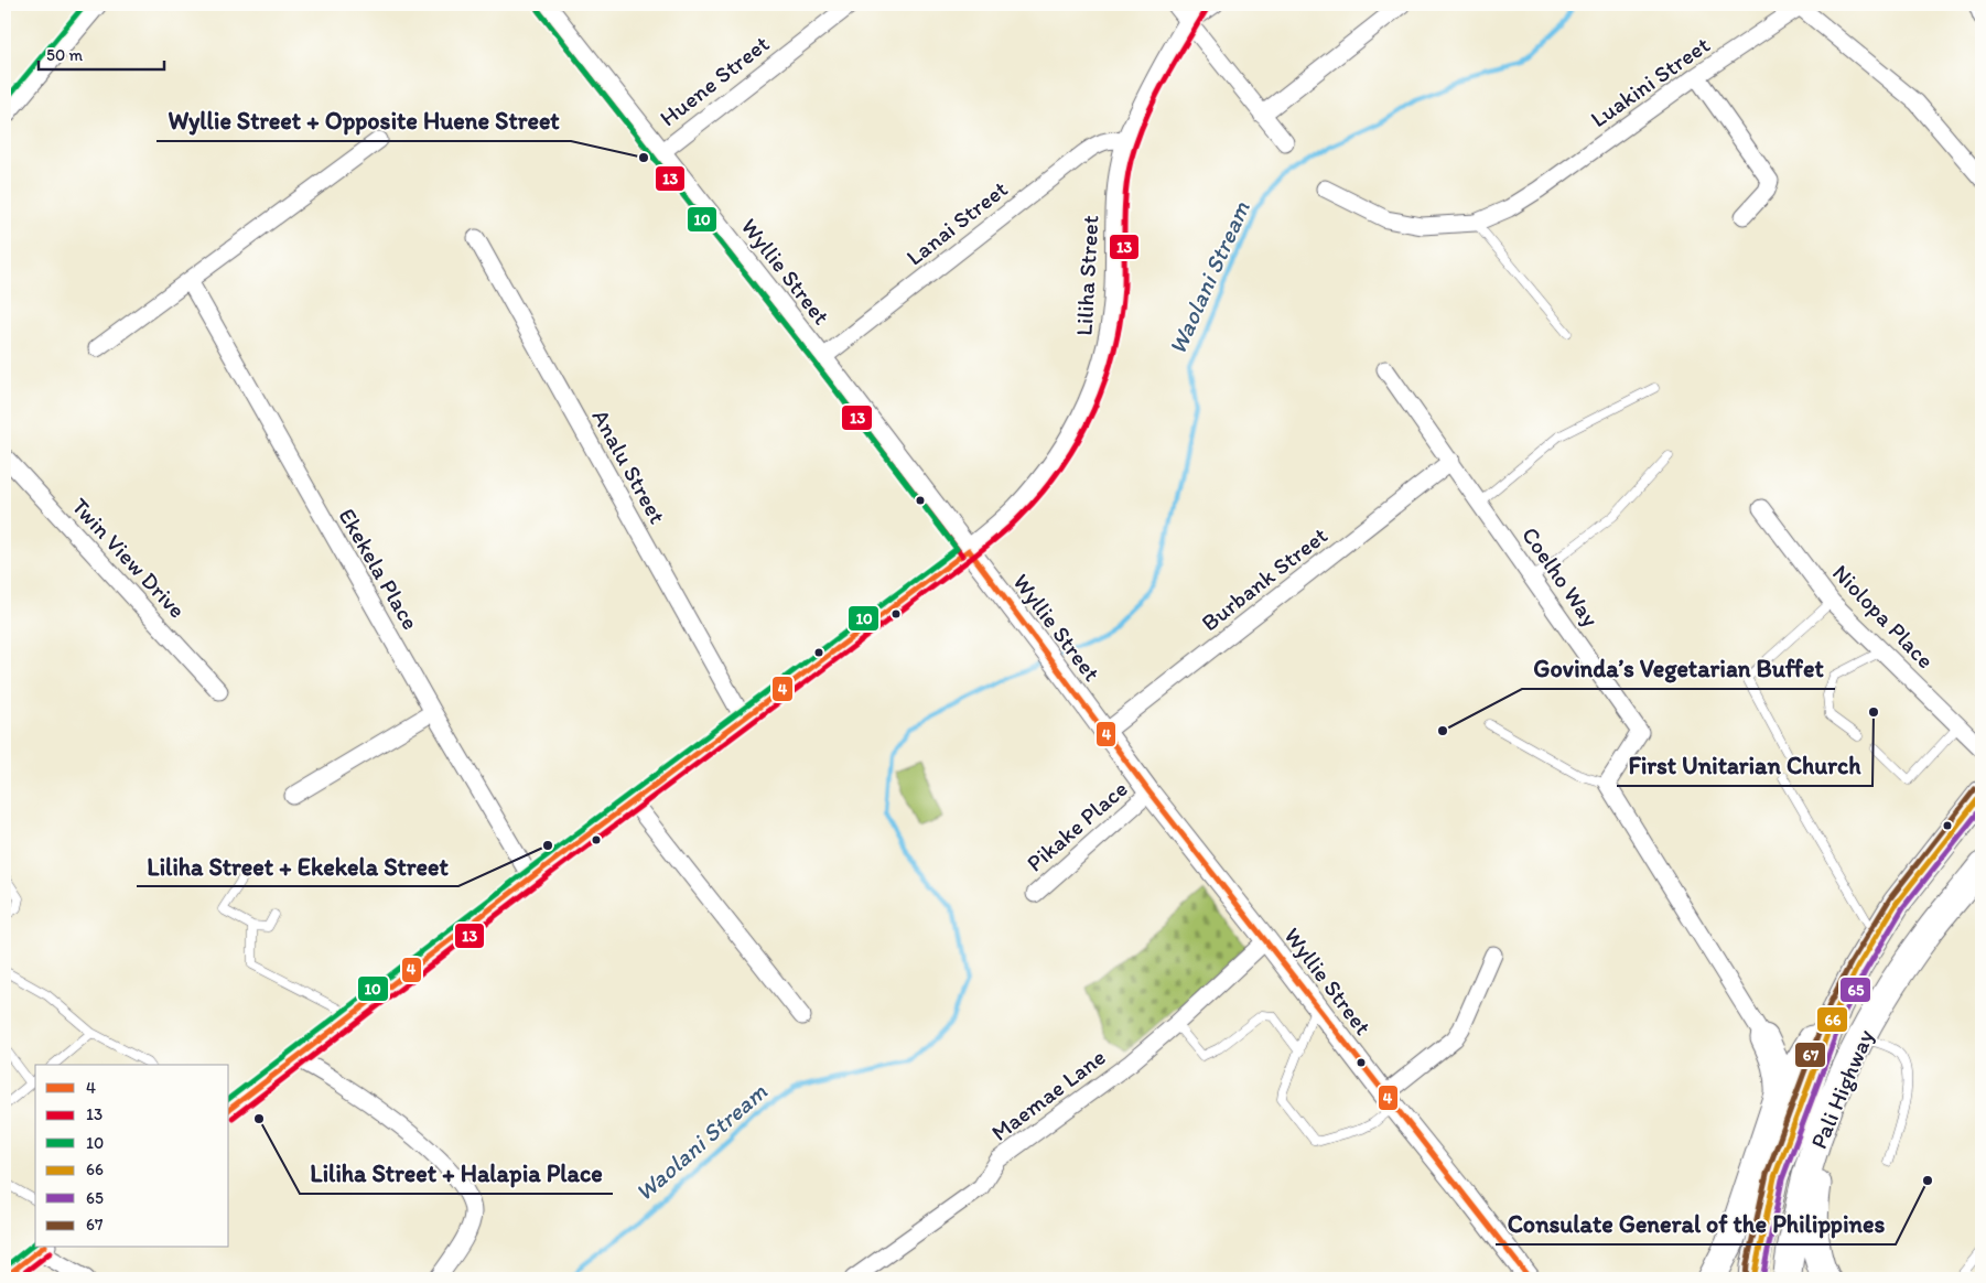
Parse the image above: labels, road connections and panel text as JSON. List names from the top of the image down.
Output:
{
  "streets": {
    "highway": ["Pali Highway"],
    "street": [
      "Huene Street",
      "Luakini Street",
      "Lanai Street",
      "Wyllie Street",
      "Liliha Street",
      "Analu Street",
      "Twin View Drive",
      "Ekekela Place",
      "Coelho Way",
      "Burbank Street",
      "Niolopa Place",
      "Pikake Place",
      "Maemae Lane"
    ]
  },
  "crossings": [
    ["Huene Street", "Wyllie Street"],
    ["Lanai Street", "Wyllie Street"],
    ["Lanai Street", "Liliha Street"],
    ["Wyllie Street", "Liliha Street"],
    ["Wyllie Street", "Burbank Street"],
    ["Wyllie Street", "Pikake Place"],
    ["Wyllie Street", "Maemae Lane"],
    ["Liliha Street", "Analu Street"],
    ["Liliha Street", "Ekekela Place"],
    ["Coelho Way", "Burbank Street"]
  ],
  "water": ["Waolani Stream"],
  "places": [
    "Wyllie Street + Opposite Huene Street",
    "First Unitarian Church",
    "Govinda’s Vegetarian Buffet",
    "Liliha Street + Ekekela Street",
    "Liliha Street + Halapia Place",
    "Consulate General of the Philippines"
  ],
  "lines": [
    "transit line 10",
    "transit line 13",
    "transit line 4",
    "transit line 67",
    "transit line 66",
    "transit line 65"
  ],
  "legend": [
    "4",
    "13",
    "10",
    "66",
    "65",
    "67"
  ],
  "scale_bar": "50 m"
}
